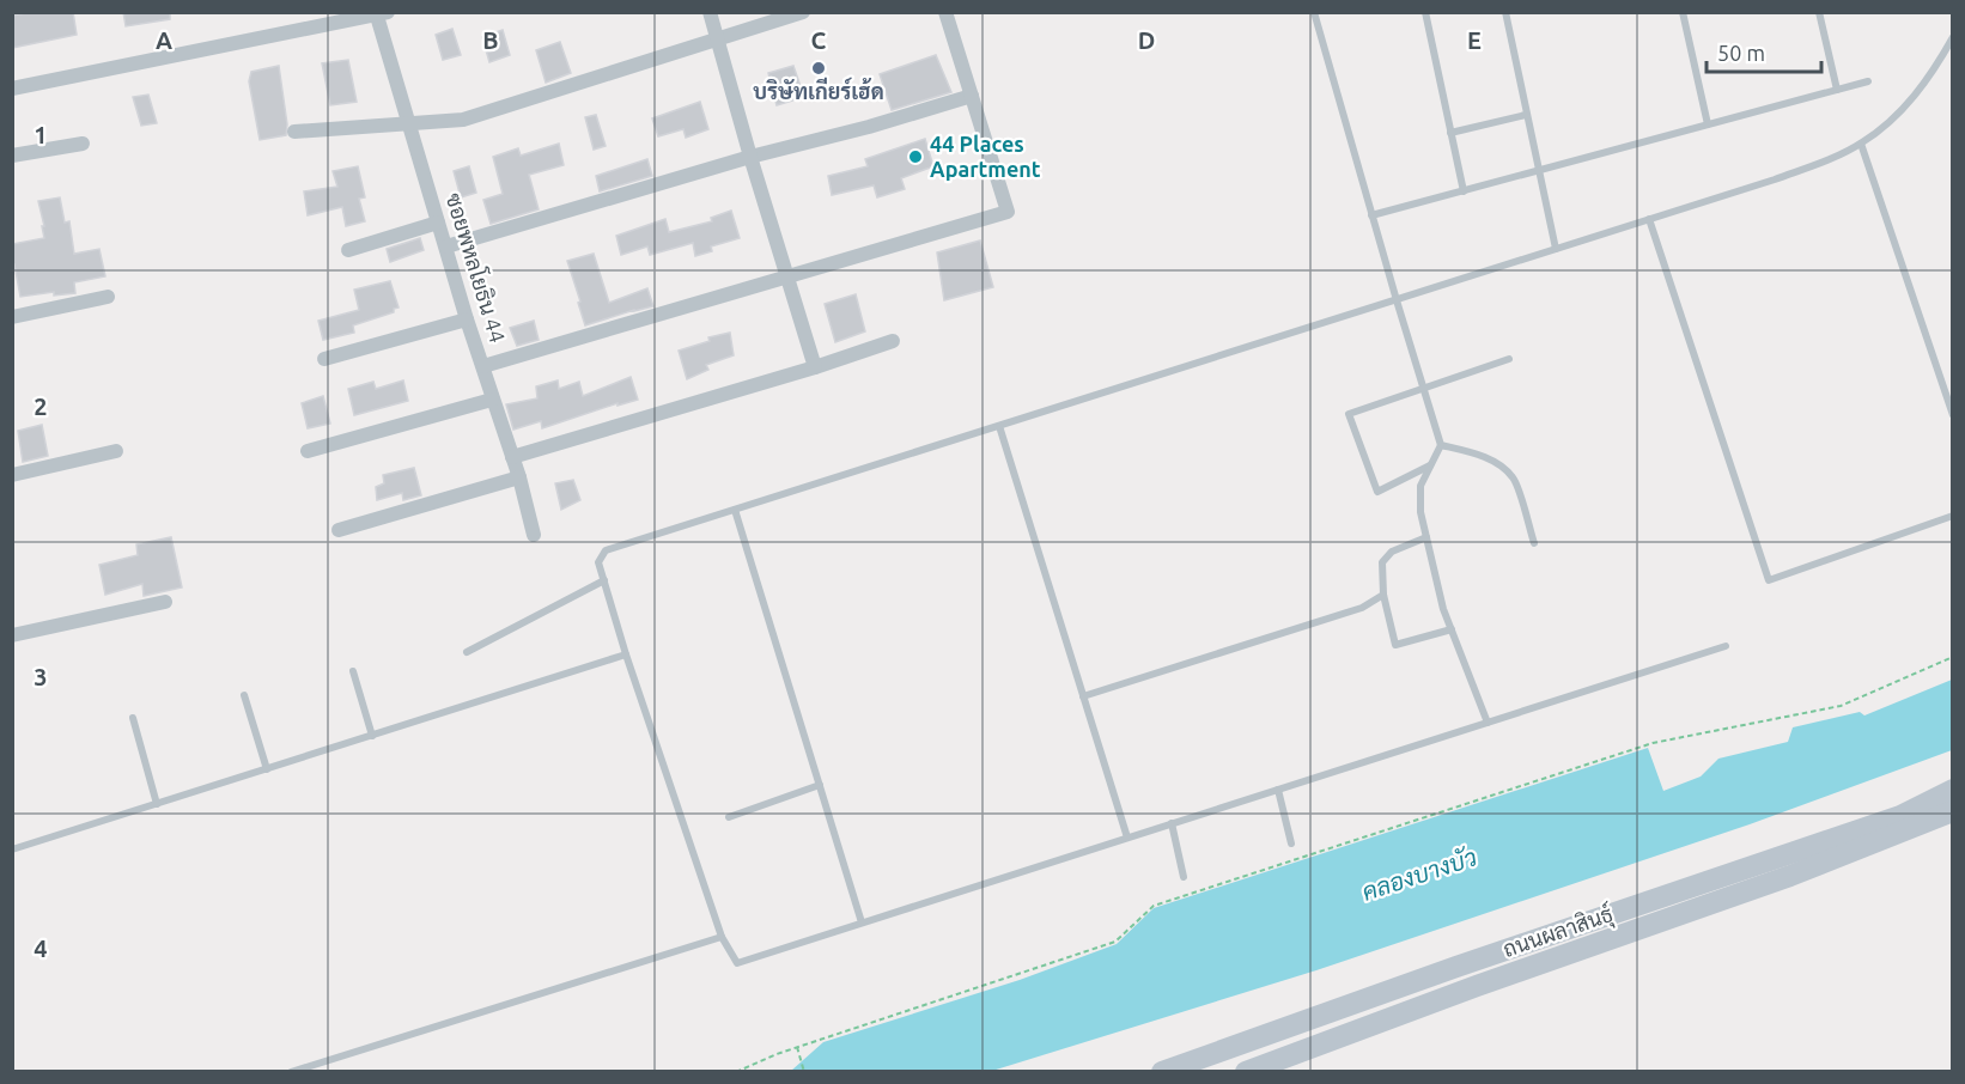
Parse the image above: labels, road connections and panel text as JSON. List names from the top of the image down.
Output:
{
  "streets": {
    "main road": ["ถนนผลาสินธุ์"],
    "street": ["ซอยพหลโยธิน 44"]
  },
  "water": ["คลองบางบัว"],
  "places": ["บริษัทเกียร์เฮ้ด", "44 Places Apartment"],
  "scale_bar": "50 m",
  "grid": {
    "columns": [
      "A",
      "B",
      "C",
      "D",
      "E"
    ],
    "rows": [
      "1",
      "2",
      "3",
      "4"
    ]
  }
}
